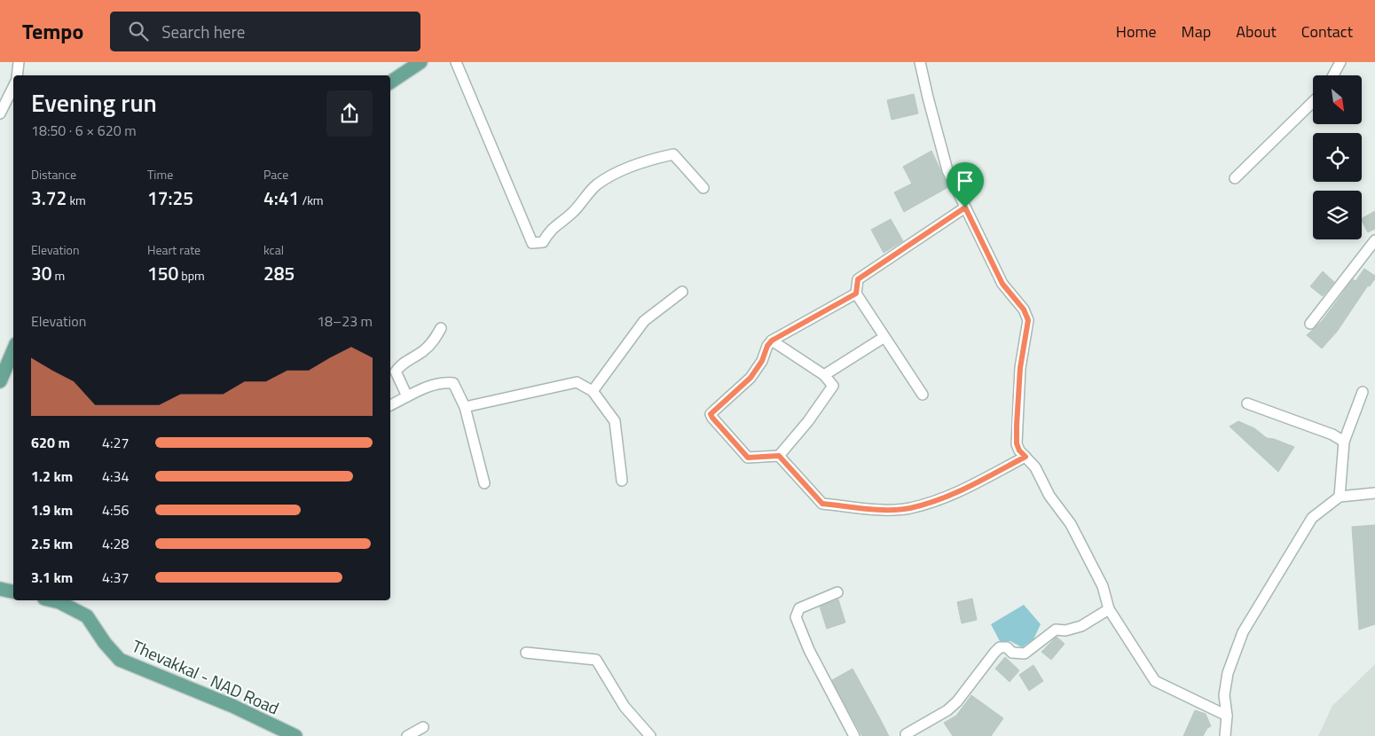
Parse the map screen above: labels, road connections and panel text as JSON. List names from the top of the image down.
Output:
{
  "streets": {
    "main road": ["Thevakkal - NAD Road"]
  },
  "north": "bottom right",
  "page": {
    "header": "Tempo",
    "search": "Search here",
    "nav": [
      "Home",
      "Map",
      "About",
      "Contact"
    ],
    "heading": ["Evening run", "18:50 · 6 × 620 m"],
    "stats": [
      ["Distance", "3.72 km"],
      ["Time", "17:25"],
      ["Pace", "4:41 /km"],
      ["Elevation", "30 m"],
      ["Heart rate", "150 bpm"],
      ["kcal", "285"]
    ],
    "chart": ["Elevation", "18–23 m"],
    "list": [
      {
        "name": "620 m",
        "note": "4:27"
      },
      {
        "name": "1.2 km",
        "note": "4:34"
      },
      {
        "name": "1.9 km",
        "note": "4:56"
      },
      {
        "name": "2.5 km",
        "note": "4:28"
      },
      {
        "name": "3.1 km",
        "note": "4:37"
      }
    ]
  }
}
